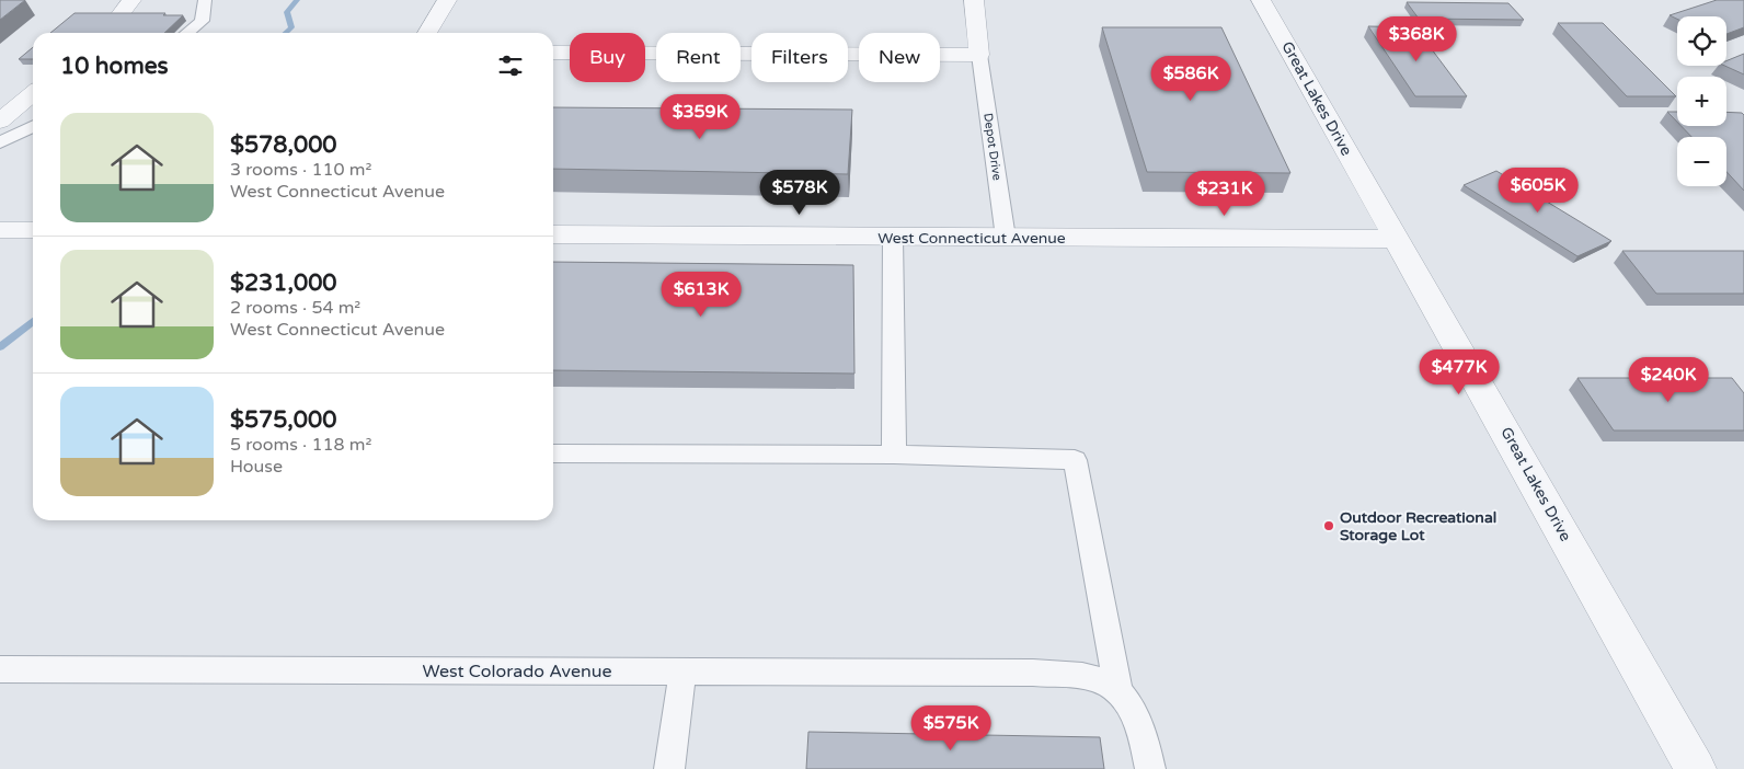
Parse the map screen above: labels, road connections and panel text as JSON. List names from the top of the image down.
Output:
{
  "streets": {
    "street": ["Great Lakes Drive", "Depot Drive", "West Connecticut Avenue"],
    "lane": ["West Colorado Avenue"]
  },
  "crossings": [
    ["Great Lakes Drive", "West Connecticut Avenue"],
    ["Depot Drive", "West Connecticut Avenue"]
  ],
  "places": ["Outdoor Recreational Storage Lot"],
  "page": {
    "map_buttons": ["+", "−"],
    "price": [
      "$368K",
      "$586K",
      "$359K",
      "$605K",
      "$578K",
      "$231K",
      "$613K",
      "$477K",
      "$240K",
      "$575K"
    ],
    "chip": [
      "Buy",
      "Rent",
      "Filters",
      "New"
    ],
    "heading": "10 homes",
    "list": [
      {
        "name": "$578,000",
        "note": "3 rooms · 110 m² · West Connecticut Avenue"
      },
      {
        "name": "$231,000",
        "note": "2 rooms · 54 m² · West Connecticut Avenue"
      },
      {
        "name": "$575,000",
        "note": "5 rooms · 118 m² · House"
      }
    ]
  }
}
